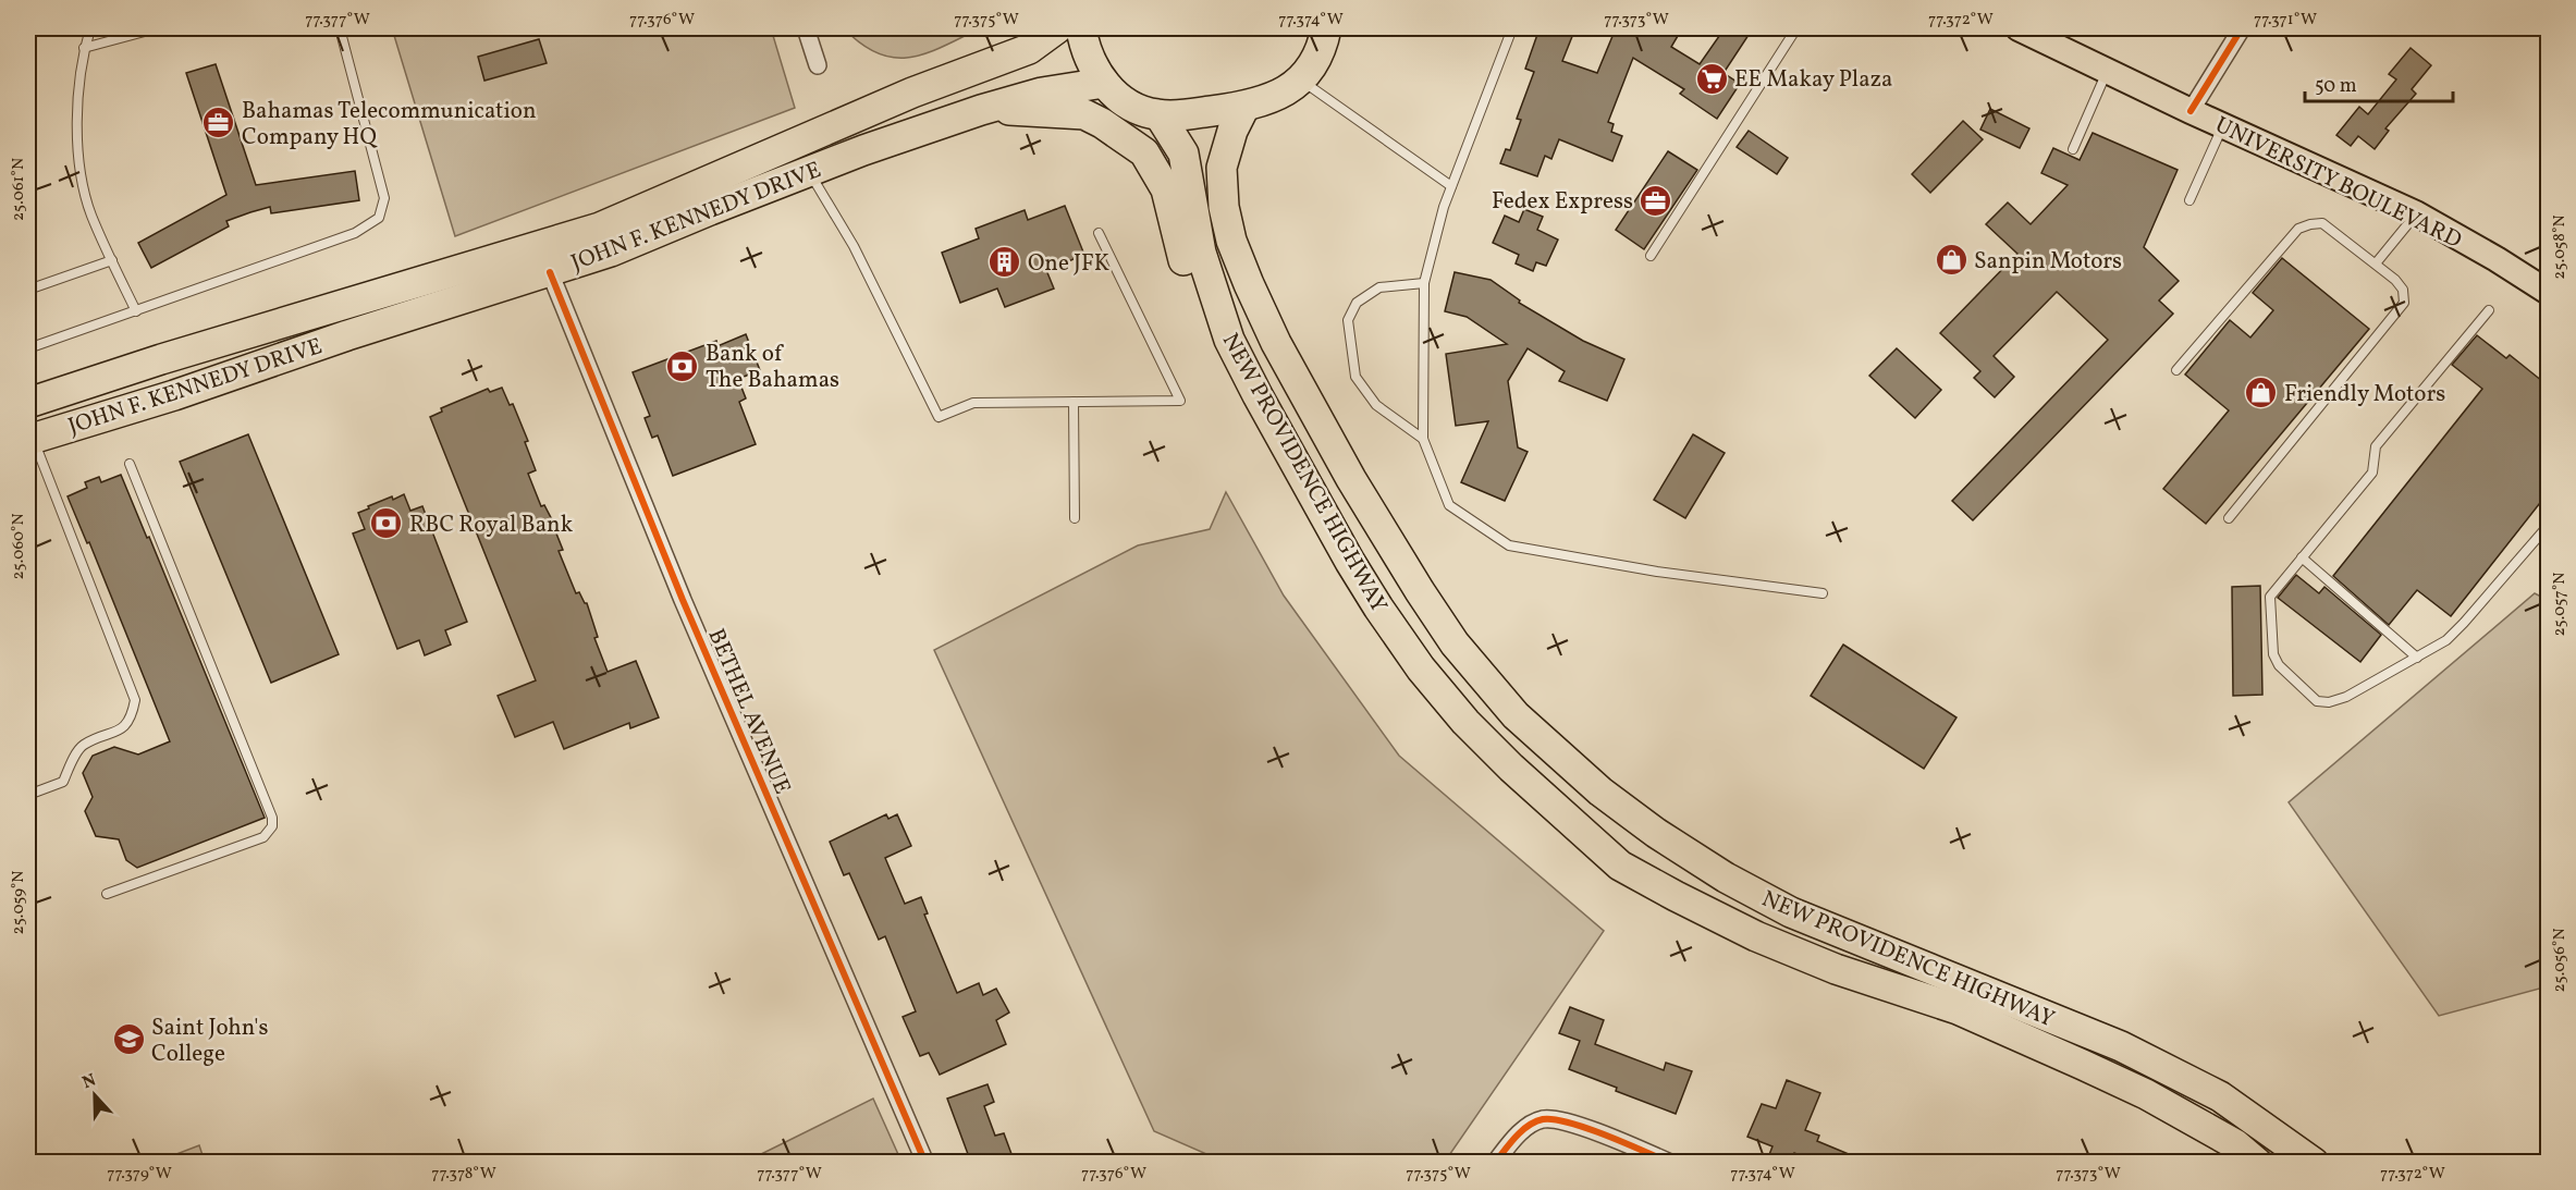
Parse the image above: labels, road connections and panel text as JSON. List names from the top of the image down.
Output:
{
  "streets": {
    "highway": ["JOHN F. KENNEDY DRIVE", "NEW PROVIDENCE HIGHWAY"],
    "main road": ["UNIVERSITY BOULEVARD"],
    "street": ["BETHEL AVENUE"]
  },
  "crossings": [
    ["JOHN F. KENNEDY DRIVE", "BETHEL AVENUE"]
  ],
  "places": {
    "supermarket": ["EE Makay Plaza"],
    "office": ["Bahamas Telecommunication Company HQ", "Fedex Express"],
    "shop": ["Sanpin Motors", "Friendly Motors"],
    "building": ["One JFK"],
    "bank": ["Bank of The Bahamas", "RBC Royal Bank"],
    "school or university": ["Saint John's College"]
  },
  "scale_bar": "50 m",
  "north": "top",
  "coordinates": [
    "77.377°W",
    "77.376°W",
    "77.375°W",
    "77.374°W",
    "77.373°W",
    "77.372°W",
    "77.371°W",
    "25.061°N",
    "25.058°N",
    "25.060°N",
    "25.057°N",
    "25.059°N",
    "25.056°N",
    "77.379°W",
    "77.378°W"
  ]
}
